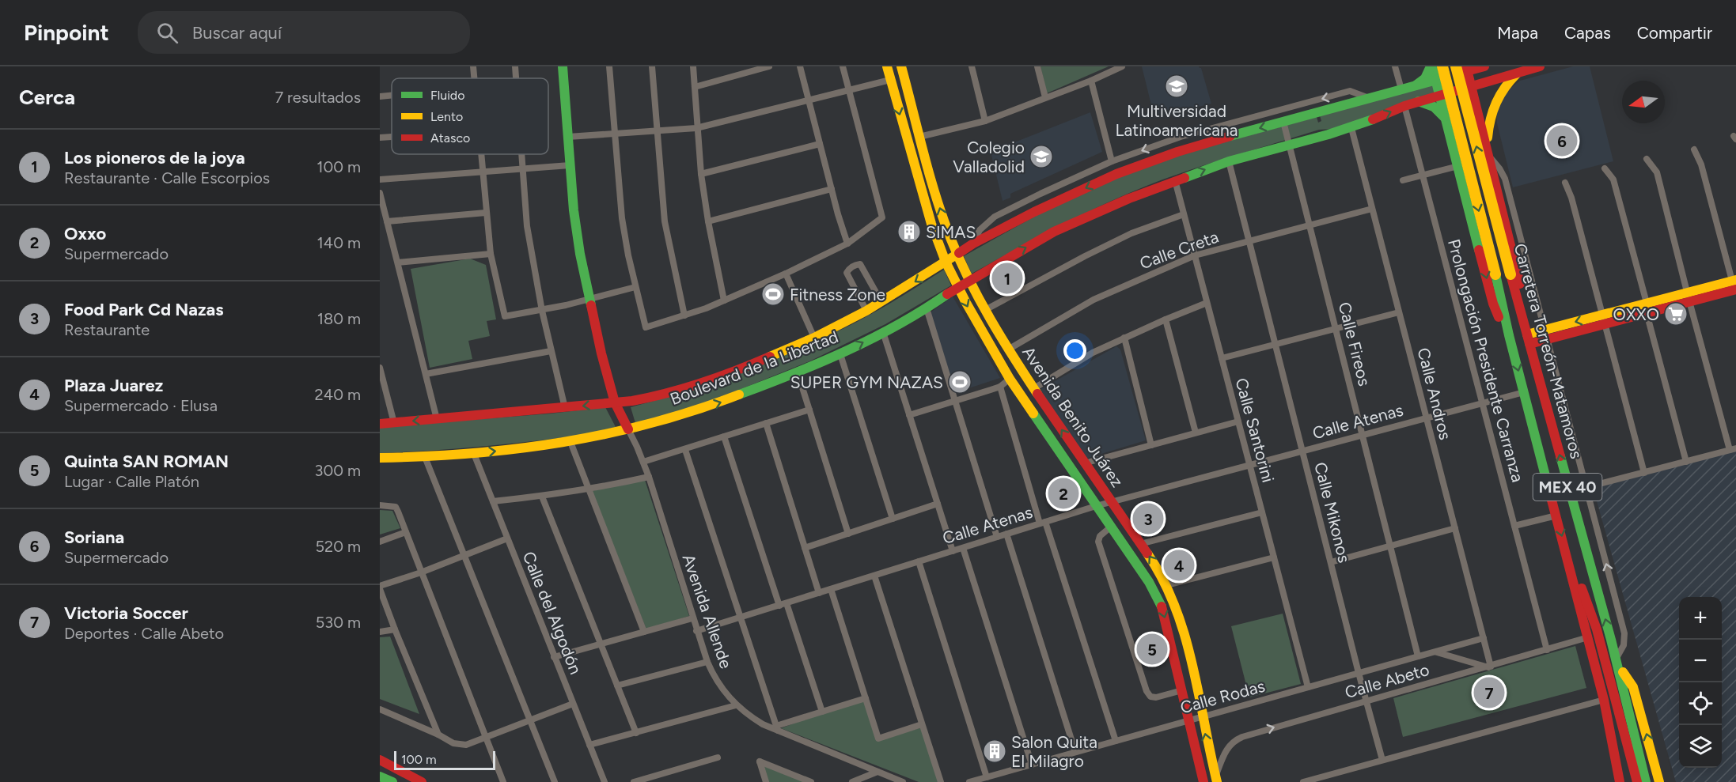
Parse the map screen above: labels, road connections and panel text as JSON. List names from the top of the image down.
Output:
{
  "streets": {
    "main road": [
      "Carretera Torreón-Matamoros",
      "Boulevard de la Libertad",
      "Avenida Benito Juárez",
      "MEX 40"
    ],
    "street": [
      "Calle Creta",
      "Calle Fireos",
      "Prolongación Presidente Carranza",
      "Calle Andros",
      "Calle Atenas",
      "Calle Santorini",
      "Calle Mikonos",
      "Avenida Allende",
      "Calle del Algodón",
      "Calle Abeto",
      "Calle Rodas"
    ]
  },
  "crossings": [
    ["Calle Creta", "Calle Fireos"],
    ["Calle Creta", "Calle Andros"],
    ["Calle Creta", "Avenida Benito Juárez"],
    ["Calle Creta", "Calle Santorini"],
    ["Calle Creta", "Calle Mikonos"],
    ["Calle Fireos", "Boulevard de la Libertad"],
    ["Calle Fireos", "Calle Atenas"],
    ["Calle Fireos", "Calle Rodas"],
    ["Prolongación Presidente Carranza", "Boulevard de la Libertad"],
    ["Prolongación Presidente Carranza", "Calle Atenas"],
    ["Prolongación Presidente Carranza", "Calle Abeto"],
    ["Boulevard de la Libertad", "Calle Andros"],
    ["Boulevard de la Libertad", "Avenida Benito Juárez"],
    ["Boulevard de la Libertad", "Calle Santorini"],
    ["Boulevard de la Libertad", "Calle Mikonos"],
    ["Boulevard de la Libertad", "Avenida Allende"],
    ["Boulevard de la Libertad", "Calle del Algodón"],
    ["Calle Andros", "Calle Atenas"],
    ["Calle Andros", "Calle Abeto"],
    ["Calle Andros", "Calle Rodas"],
    ["Avenida Benito Juárez", "Calle Atenas"],
    ["Avenida Benito Juárez", "Calle Abeto"],
    ["Avenida Benito Juárez", "Calle Rodas"],
    ["Calle Atenas", "Calle Santorini"],
    ["Calle Atenas", "MEX 40"],
    ["Calle Atenas", "Calle Mikonos"],
    ["Calle Atenas", "Avenida Allende"],
    ["Calle Santorini", "Calle Rodas"],
    ["MEX 40", "Calle Abeto"],
    ["Calle Mikonos", "Calle Abeto"],
    ["Calle Mikonos", "Calle Rodas"]
  ],
  "one_way": ["Calle Abeto"],
  "places": {
    "school or university": ["Multiversidad Latinoamericana", "Colegio Valladolid"],
    "building": ["SIMAS", "Salon Quita El Milagro"],
    "sports": ["Fitness Zone", "SUPER GYM NAZAS"],
    "supermarket": ["OXXO"]
  },
  "legend": ["Fluido", "Lento", "Atasco"],
  "scale_bar": "100 m",
  "north": "left",
  "page": {
    "header": "Pinpoint",
    "search": "Buscar aquí",
    "nav": ["Mapa", "Capas", "Compartir"],
    "heading": ["Cerca", "7 resultados"],
    "pins": [
      "6",
      "1",
      "2",
      "3",
      "4",
      "5",
      "7"
    ],
    "list": [
      {
        "mark": "1",
        "name": "Los pioneros de la joya",
        "note": "Restaurante · Calle Escorpios",
        "value": "100 m"
      },
      {
        "mark": "2",
        "name": "Oxxo",
        "note": "Supermercado",
        "value": "140 m"
      },
      {
        "mark": "3",
        "name": "Food Park Cd Nazas",
        "note": "Restaurante",
        "value": "180 m"
      },
      {
        "mark": "4",
        "name": "Plaza Juarez",
        "note": "Supermercado · Elusa",
        "value": "240 m"
      },
      {
        "mark": "5",
        "name": "Quinta SAN ROMAN",
        "note": "Lugar · Calle Platón",
        "value": "300 m"
      },
      {
        "mark": "6",
        "name": "Soriana",
        "note": "Supermercado",
        "value": "520 m"
      },
      {
        "mark": "7",
        "name": "Victoria Soccer",
        "note": "Deportes · Calle Abeto",
        "value": "530 m"
      }
    ],
    "map_buttons": ["+", "−"],
    "scale": "100 m"
  }
}
